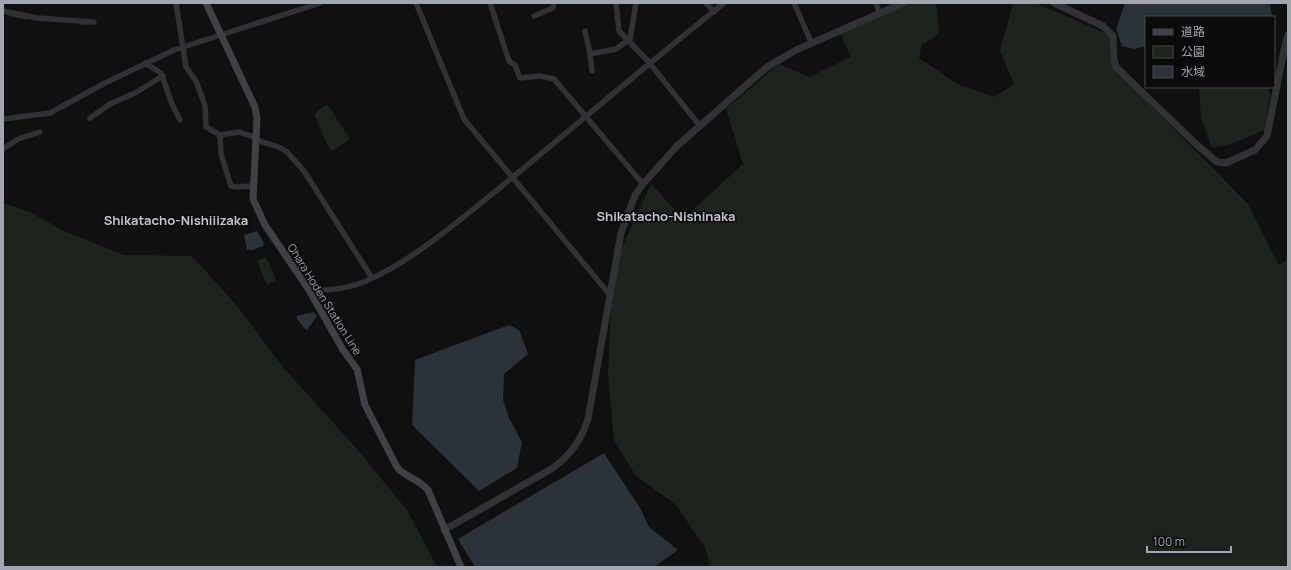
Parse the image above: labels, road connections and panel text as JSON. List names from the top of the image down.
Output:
{
  "streets": {
    "main road": ["Ohara Hoden Station Line"]
  },
  "districts": ["Shikatacho-Nishinaka", "Shikatacho-Nishiiizaka"],
  "legend": ["道路", "公園", "水域"],
  "scale_bar": "100 m"
}
